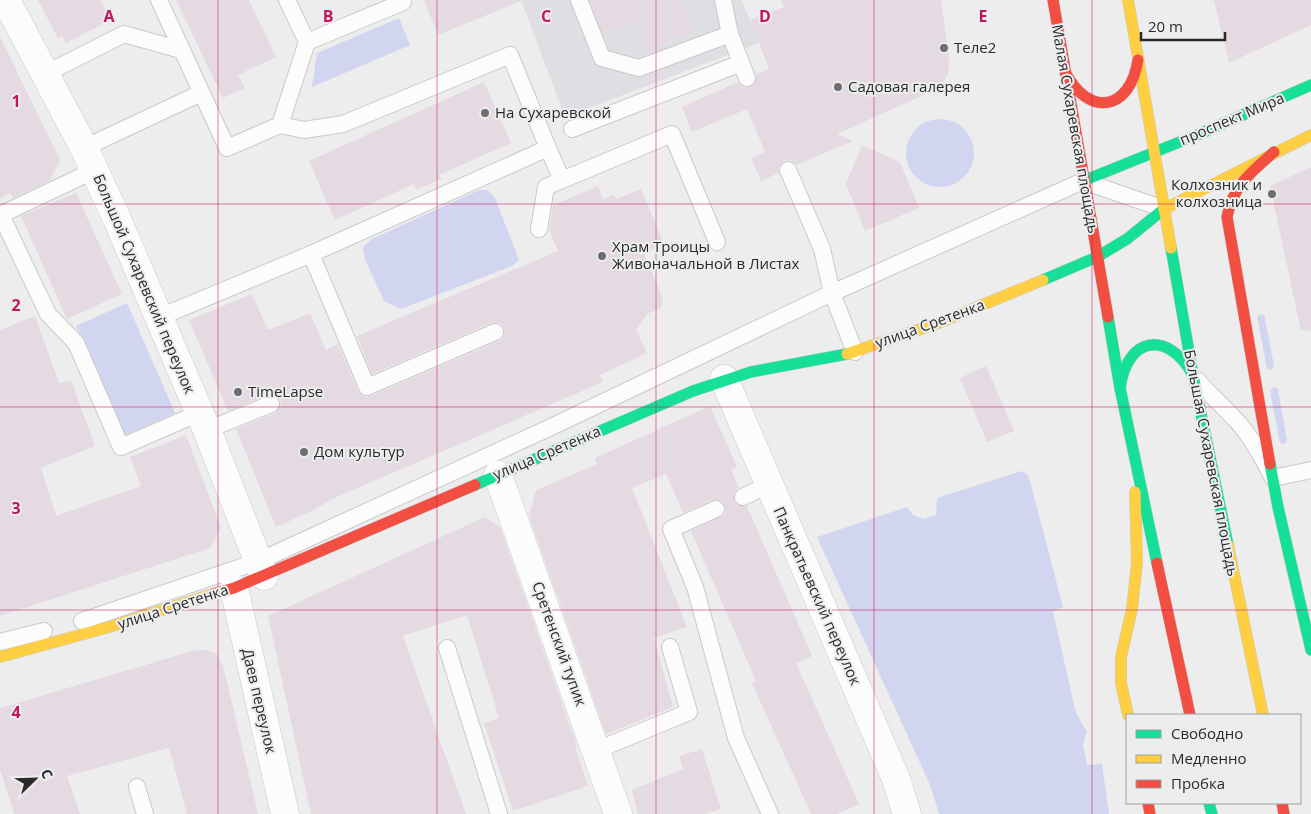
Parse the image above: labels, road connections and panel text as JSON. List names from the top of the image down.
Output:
{
  "streets": {
    "main road": [
      "проспект Мира",
      "Малая Сухаревская площадь",
      "улица Сретенка",
      "Большая Сухаревская площадь"
    ],
    "street": [
      "Большой Сухаревский переулок",
      "Панкратьевский переулок",
      "Сретенский тупик",
      "Даев переулок"
    ]
  },
  "crossings": [
    ["проспект Мира", "Малая Сухаревская площадь"],
    ["Малая Сухаревская площадь", "улица Сретенка"],
    ["Большой Сухаревский переулок", "улица Сретенка"],
    ["улица Сретенка", "Большая Сухаревская площадь"],
    ["улица Сретенка", "Панкратьевский переулок"],
    ["улица Сретенка", "Сретенский тупик"],
    ["улица Сретенка", "Даев переулок"]
  ],
  "places": [
    "Теле2",
    "Садовая галерея",
    "На Сухаревской",
    "Колхозник и колхозница",
    "Храм Троицы Живоначальной в Листах",
    "TimeLapse",
    "Дом культур"
  ],
  "legend": ["Свободно", "Медленно", "Пробка"],
  "scale_bar": "20 m",
  "north": "top right",
  "grid": {
    "columns": [
      "A",
      "B",
      "C",
      "D",
      "E"
    ],
    "rows": [
      "1",
      "2",
      "3",
      "4"
    ]
  }
}
